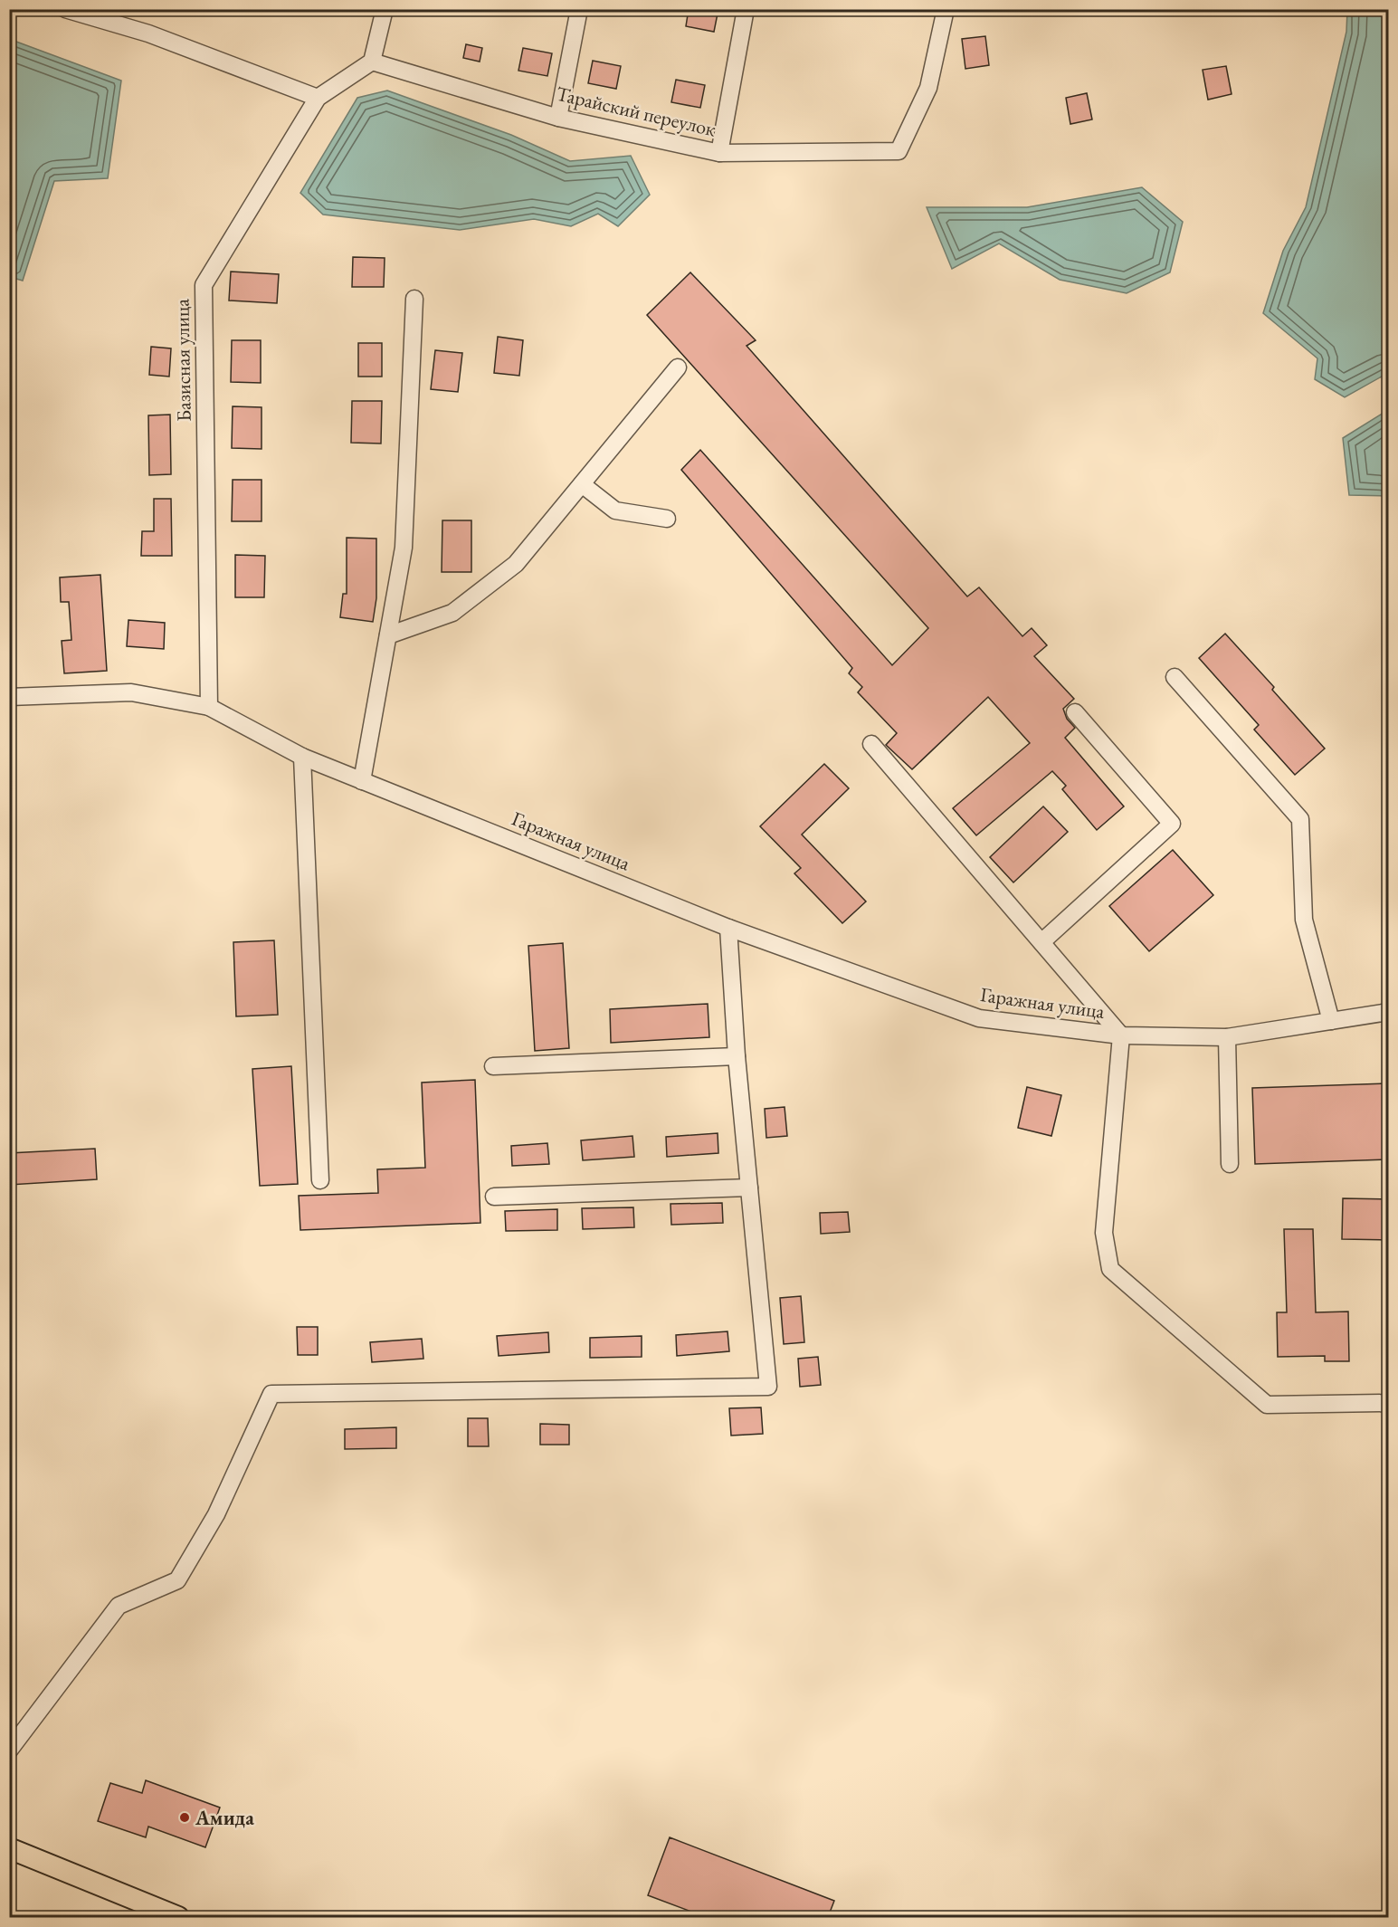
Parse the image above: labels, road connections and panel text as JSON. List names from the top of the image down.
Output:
{
  "streets": {
    "street": ["Тарайский переулок", "Базисная улица", "Гаражная улица"]
  },
  "crossings": [
    ["Тарайский переулок", "Базисная улица"],
    ["Базисная улица", "Гаражная улица"]
  ],
  "places": ["Амида"]
}
